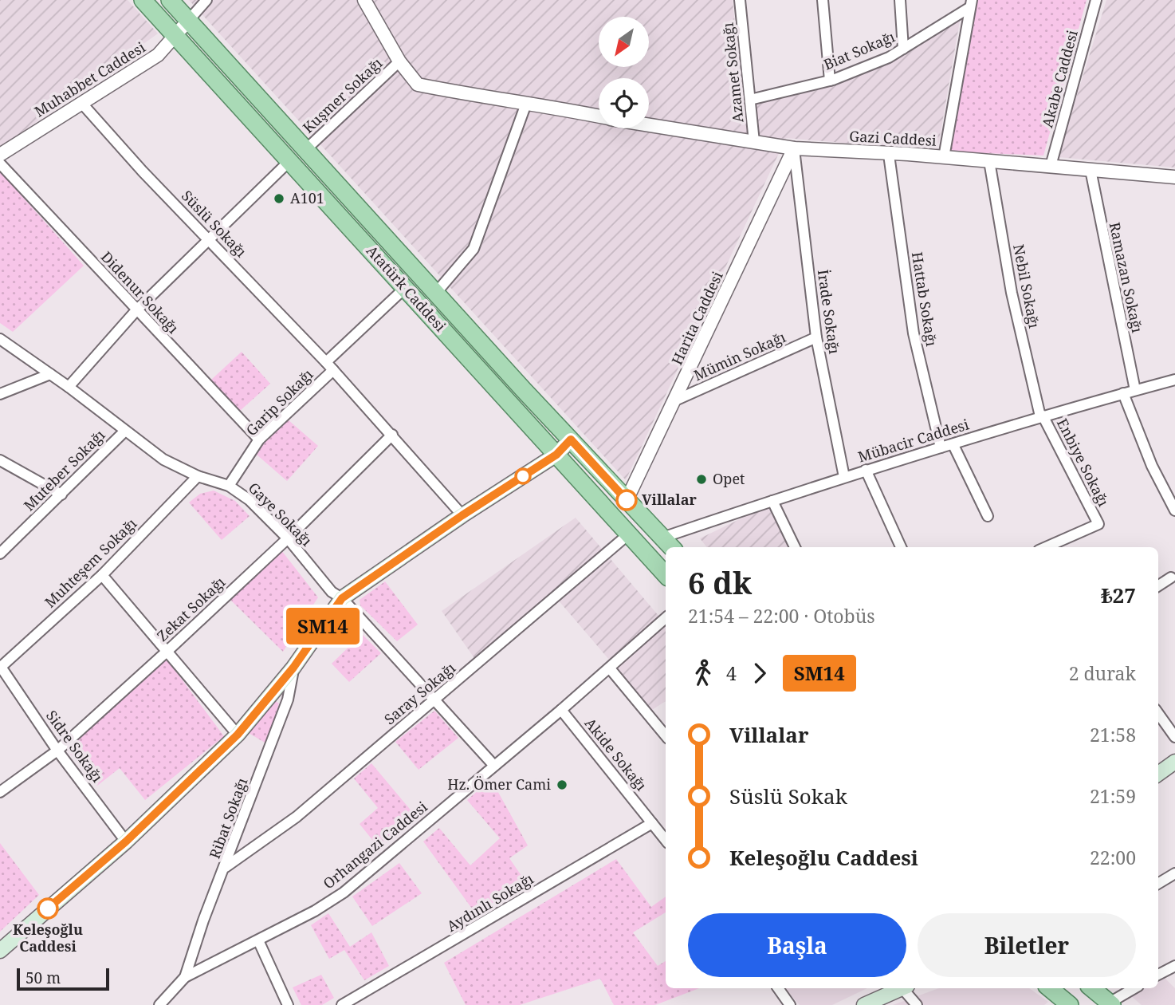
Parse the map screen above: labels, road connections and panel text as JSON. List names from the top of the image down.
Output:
{
  "streets": {
    "main road": ["Atatürk Caddesi"],
    "street": [
      "Biat Sokağı",
      "Azamet Sokağı",
      "Akabe Caddesi",
      "Muhabbet Caddesi",
      "Kuşmer Sokağı",
      "Gazi Caddesi",
      "Süslü Sokağı",
      "Ramazan Sokağı",
      "Nebil Sokağı",
      "Didenur Sokağı",
      "Hattab Sokağı",
      "İrade Sokağı",
      "Harita Caddesi",
      "Mümin Sokağı",
      "Garip Sokağı",
      "Mübacir Caddesi",
      "Enbiye Sokağı",
      "Muteber Sokağı",
      "Gaye Sokağı",
      "Muhteşem Sokağı",
      "Zekat Sokağı",
      "Saray Sokağı",
      "Sidre Sokağı",
      "Akide Sokağı",
      "Ribat Sokağı",
      "Orhangazi Caddesi",
      "Aydınlı Sokağı"
    ]
  },
  "crossings": [
    ["Biat Sokağı", "Azamet Sokağı"],
    ["Azamet Sokağı", "Gazi Caddesi"],
    ["Akabe Caddesi", "Gazi Caddesi"],
    ["Muhabbet Caddesi", "Süslü Sokağı"],
    ["Muhabbet Caddesi", "Atatürk Caddesi"],
    ["Kuşmer Sokağı", "Gazi Caddesi"],
    ["Gazi Caddesi", "Ramazan Sokağı"],
    ["Gazi Caddesi", "Nebil Sokağı"],
    ["Gazi Caddesi", "Hattab Sokağı"],
    ["Gazi Caddesi", "İrade Sokağı"],
    ["Gazi Caddesi", "Harita Caddesi"],
    ["Süslü Sokağı", "Garip Sokağı"],
    ["Süslü Sokağı", "Zekat Sokağı"],
    ["Ramazan Sokağı", "Mübacir Caddesi"],
    ["Nebil Sokağı", "Mübacir Caddesi"],
    ["Nebil Sokağı", "Enbiye Sokağı"],
    ["Atatürk Caddesi", "Saray Sokağı"],
    ["Didenur Sokağı", "Garip Sokağı"],
    ["Hattab Sokağı", "Mübacir Caddesi"],
    ["İrade Sokağı", "Harita Caddesi"],
    ["İrade Sokağı", "Mümin Sokağı"],
    ["İrade Sokağı", "Mübacir Caddesi"],
    ["Harita Caddesi", "Mümin Sokağı"],
    ["Garip Sokağı", "Gaye Sokağı"],
    ["Mübacir Caddesi", "Enbiye Sokağı"],
    ["Muteber Sokağı", "Gaye Sokağı"],
    ["Gaye Sokağı", "Muhteşem Sokağı"],
    ["Gaye Sokağı", "Zekat Sokağı"],
    ["Gaye Sokağı", "Saray Sokağı"],
    ["Gaye Sokağı", "Orhangazi Caddesi"],
    ["Muhteşem Sokağı", "Sidre Sokağı"],
    ["Zekat Sokağı", "Sidre Sokağı"],
    ["Saray Sokağı", "Ribat Sokağı"],
    ["Akide Sokağı", "Orhangazi Caddesi"],
    ["Akide Sokağı", "Aydınlı Sokağı"],
    ["Ribat Sokağı", "Orhangazi Caddesi"]
  ],
  "places": [
    "A101",
    "Opet",
    "Villalar",
    "Hz. Ömer Cami",
    "Keleşoğlu Caddesi"
  ],
  "lines": ["bus line SM14"],
  "scale_bar": "50 m",
  "north": "bottom left",
  "page": {
    "on_map": "SM14",
    "heading": ["6 dk", "21:54 – 22:00 · Otobüs", "₺27"],
    "legs": ["4", "SM14", "2 durak"],
    "list": [
      {
        "name": "Villalar",
        "value": "21:58"
      },
      {
        "name": "Süslü Sokak",
        "value": "21:59"
      },
      {
        "name": "Keleşoğlu Caddesi",
        "value": "22:00"
      }
    ],
    "buttons": ["Başla", "Biletler"],
    "scale": "50 m"
  }
}
